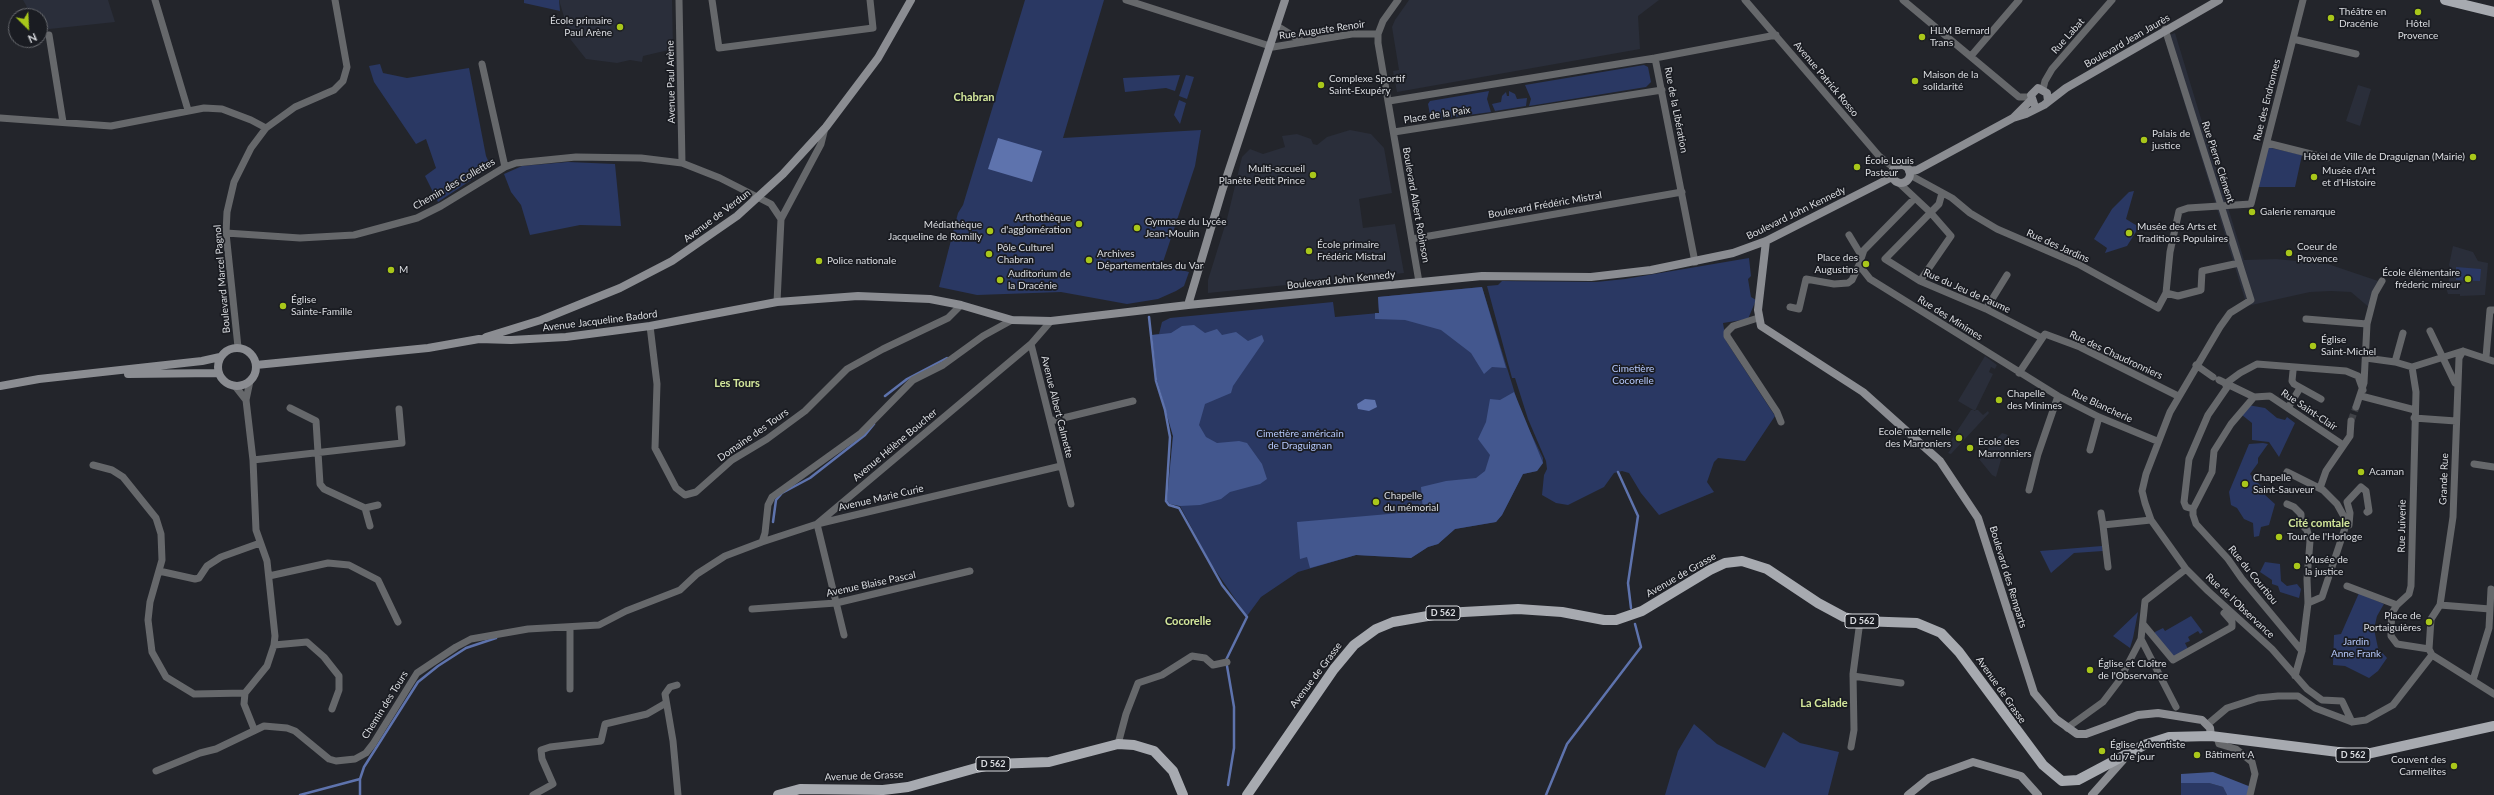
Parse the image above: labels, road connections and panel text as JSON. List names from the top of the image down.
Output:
{
  "streets": {
    "main road": ["Avenue de Grasse", "D 562"],
    "street": [
      "Rue Auguste Renoir",
      "Rue Labat",
      "Boulevard Jean Jaurès",
      "Avenue Patrick Rosso",
      "Avenue Paul Arène",
      "Rue des Endronnes",
      "Rue de la Libération",
      "Place de la Paix",
      "Rue Pierre Clément",
      "Chemin des Collettes",
      "Boulevard Albert Robinson",
      "Boulevard Frédéric Mistral",
      "Boulevard John Kennedy",
      "Avenue de Verdun",
      "Rue des Jardins",
      "Boulevard Marcel Pagnol",
      "Rue du Jeu de Paume",
      "Rue des Minimes",
      "Avenue Jacqueline Badord",
      "Rue des Chaudronniers",
      "Rue Blancherie",
      "Avenue Albert Calmette",
      "Rue Saint-Clair",
      "Domaine des Tours",
      "Avenue Hélène Boucher",
      "Grande Rue",
      "Avenue Marie Curie",
      "Rue Juiverie",
      "Rue du Courtiou",
      "Boulevard des Remparts",
      "Avenue Blaise Pascal",
      "Rue de l'Observance",
      "Chemin des Tours"
    ]
  },
  "crossings": [
    ["Rue Auguste Renoir", "Place de la Paix"],
    ["Rue Labat", "Boulevard Jean Jaurès"],
    ["Boulevard Jean Jaurès", "Rue Pierre Clément"],
    ["Avenue Patrick Rosso", "Rue de la Libération"],
    ["Avenue Patrick Rosso", "Boulevard John Kennedy"],
    ["Avenue Patrick Rosso", "Rue des Jardins"],
    ["Avenue Paul Arène", "Chemin des Collettes"],
    ["Rue des Endronnes", "Rue Pierre Clément"],
    ["Rue de la Libération", "Place de la Paix"],
    ["Rue de la Libération", "Boulevard Frédéric Mistral"],
    ["Rue de la Libération", "Boulevard John Kennedy"],
    ["Place de la Paix", "Boulevard Albert Robinson"],
    ["Rue Pierre Clément", "Rue de l'Observance"],
    ["Chemin des Collettes", "Avenue de Verdun"],
    ["Chemin des Collettes", "Boulevard Marcel Pagnol"],
    ["Boulevard Albert Robinson", "Boulevard Frédéric Mistral"],
    ["Boulevard Albert Robinson", "Boulevard John Kennedy"],
    ["Boulevard John Kennedy", "Rue des Jardins"],
    ["Boulevard John Kennedy", "Avenue Jacqueline Badord"],
    ["Boulevard John Kennedy", "Domaine des Tours"],
    ["Avenue de Verdun", "Avenue Jacqueline Badord"],
    ["Boulevard Marcel Pagnol", "Avenue Jacqueline Badord"],
    ["Rue du Jeu de Paume", "Rue des Chaudronniers"],
    ["Rue des Minimes", "Rue Blancherie"],
    ["Avenue Jacqueline Badord", "Domaine des Tours"],
    ["Rue des Chaudronniers", "Rue de l'Observance"],
    ["Rue Blancherie", "Rue de l'Observance"],
    ["Avenue Albert Calmette", "Avenue Hélène Boucher"],
    ["Avenue Albert Calmette", "Avenue Marie Curie"],
    ["Rue Saint-Clair", "Rue du Courtiou"],
    ["Rue Saint-Clair", "Rue de l'Observance"],
    ["Avenue Hélène Boucher", "Avenue Marie Curie"],
    ["Avenue Hélène Boucher", "Chemin des Tours"],
    ["Avenue de Grasse", "D 562"]
  ],
  "districts": [
    "Chabran",
    "Les Tours",
    "Cité comtale",
    "Cocorelle",
    "La Calade"
  ],
  "parks": ["Cimetière Cocorelle", "Cimetière américain de Draguignan", "Jardin Anne Frank"],
  "places": [
    "Hôtel Provence",
    "Théâtre en Dracénie",
    "École primaire Paul Arène",
    "HLM Bernard Trans",
    "Maison de la solidarité",
    "Complexe Sportif Saint-Exupéry",
    "Palais de justice",
    "Hôtel de Ville de Draguignan (Mairie)",
    "École Louis Pasteur",
    "Multi-accueil Planète Petit Prince",
    "Musée d'Art et d'Histoire",
    "Galerie remarque",
    "Arthothèque d'agglomération",
    "Gymnase du Lycée Jean-Moulin",
    "Médiathèque Jacqueline de Romilly",
    "Musée des Arts et Traditions Populaires",
    "École primaire Frédéric Mistral",
    "Coeur de Provence",
    "Pôle Culturel Chabran",
    "Archives Départementales du Var",
    "Police nationale",
    "Place des Augustins",
    "M",
    "École élémentaire fréderic mireur",
    "Auditorium de la Dracénie",
    "Église Sainte-Famille",
    "Église Saint-Michel",
    "Chapelle des Minimes",
    "Ecole maternelle des Marroniers",
    "Ecole des Marronniers",
    "Acaman",
    "Chapelle Saint-Sauveur",
    "Chapelle du mémorial",
    "Tour de l'Horloge",
    "Musée de la justice",
    "Place de Portaiguières",
    "Église et Cloître de l'Observance",
    "Église Adventiste du 7e jour",
    "Bâtiment A",
    "Couvent des Carmelites"
  ],
  "north": "bottom right"
}
